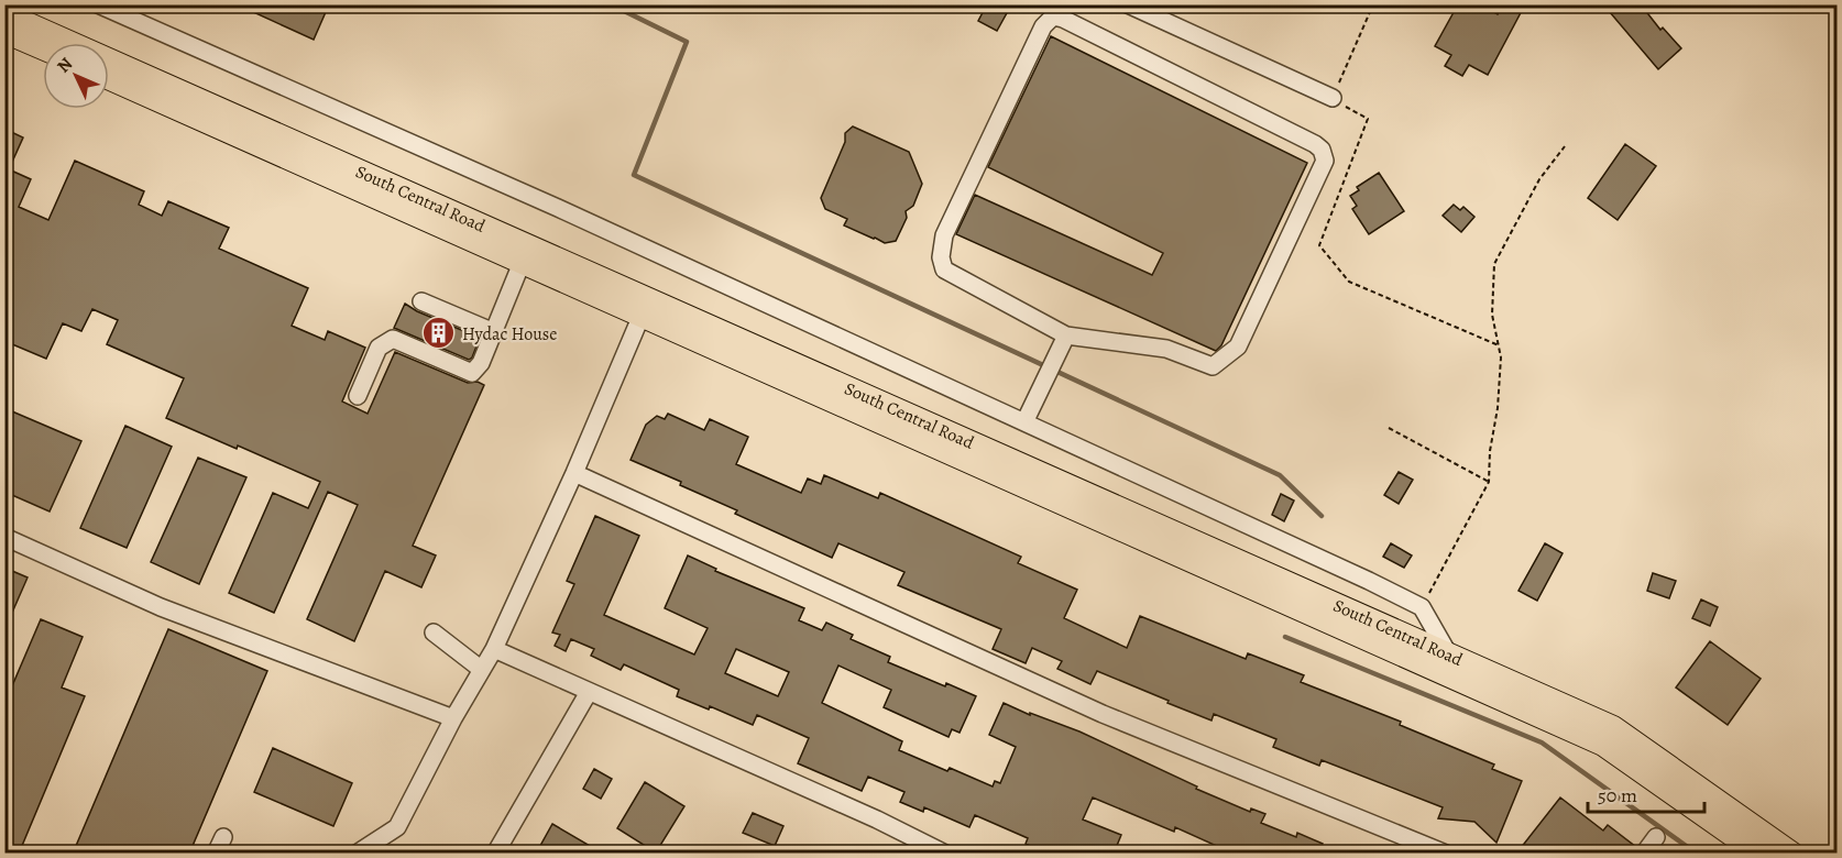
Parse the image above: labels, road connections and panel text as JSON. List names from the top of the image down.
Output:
{
  "streets": {
    "main road": ["South Central Road"]
  },
  "places": {
    "building": ["Hydac House"]
  },
  "scale_bar": "50 m",
  "north": "top left"
}
